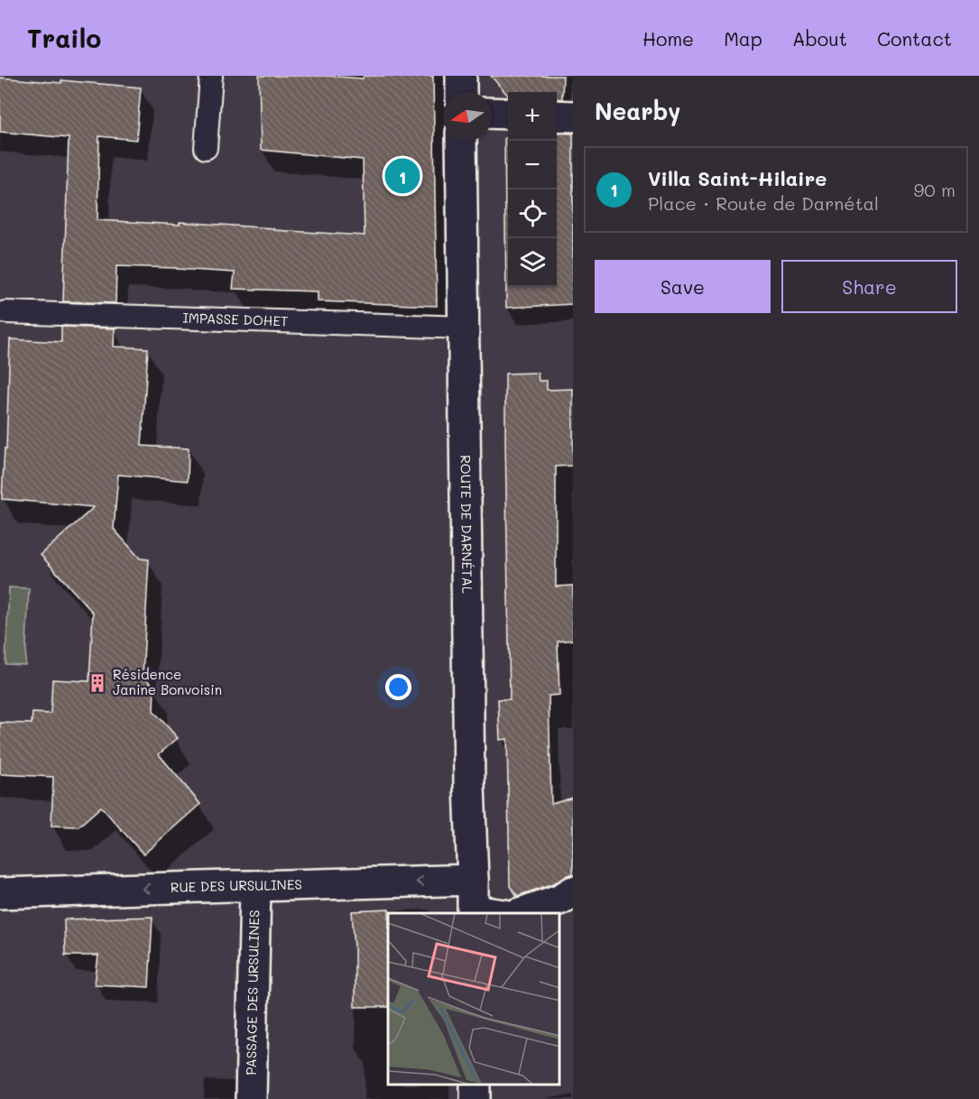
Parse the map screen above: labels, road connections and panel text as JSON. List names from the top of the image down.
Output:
{
  "streets": {
    "street": ["ROUTE DE DARNÉTAL", "RUE DES URSULINES", "PASSAGE DES URSULINES"],
    "lane": ["IMPASSE DOHET"]
  },
  "crossings": [
    ["IMPASSE DOHET", "ROUTE DE DARNÉTAL"],
    ["ROUTE DE DARNÉTAL", "RUE DES URSULINES"],
    ["RUE DES URSULINES", "PASSAGE DES URSULINES"]
  ],
  "one_way": ["RUE DES URSULINES"],
  "places": {
    "building": ["Résidence Janine Bonvoisin"]
  },
  "north": "left",
  "page": {
    "header": "Trailo",
    "nav": [
      "Home",
      "Map",
      "About",
      "Contact"
    ],
    "heading": "Nearby",
    "map_buttons": ["+", "−"],
    "list": [
      {
        "mark": "1",
        "name": "Villa Saint-Hilaire",
        "note": "Place · Route de Darnétal",
        "value": "90 m"
      }
    ],
    "pins": "1",
    "buttons": ["Save", "Share"]
  }
}
